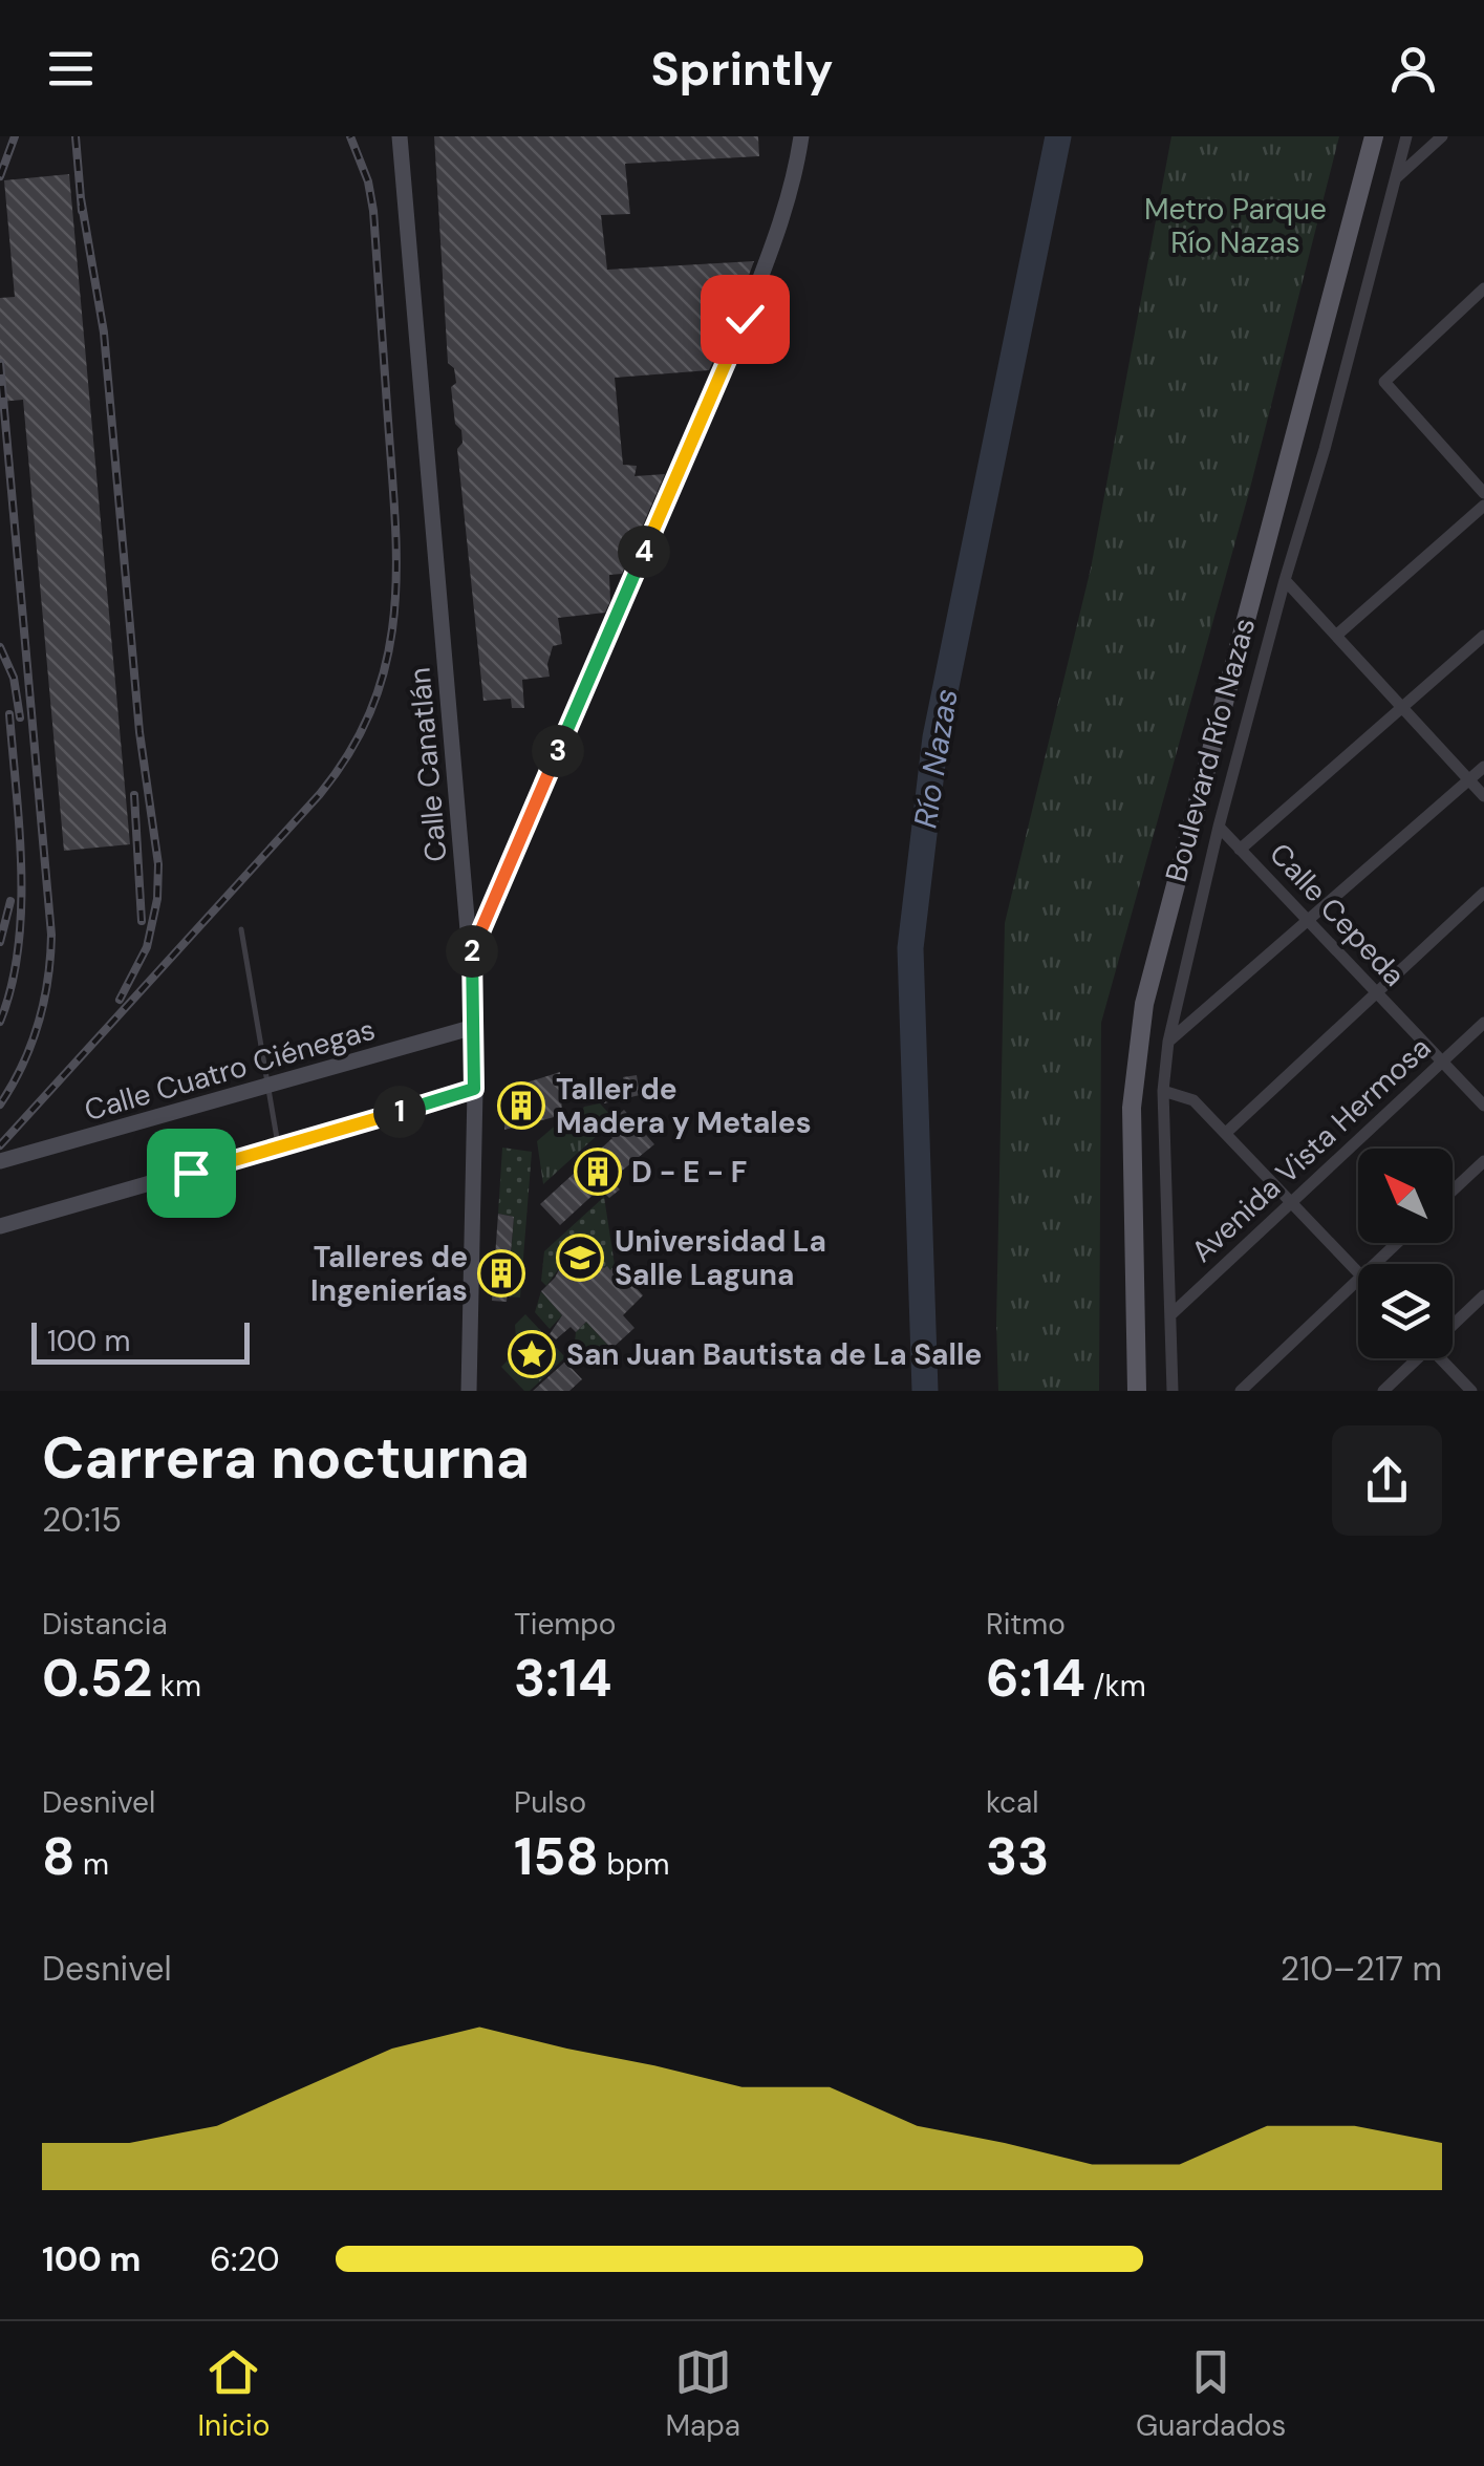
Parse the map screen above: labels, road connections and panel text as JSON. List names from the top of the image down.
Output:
{
  "streets": {
    "main road": ["Boulevard Río Nazas"],
    "street": [
      "Calle Canatlán",
      "Calle Cepeda",
      "Calle Cuatro Ciénegas",
      "Avenida Vista Hermosa"
    ]
  },
  "crossings": [
    ["Boulevard Río Nazas", "Calle Cepeda"],
    ["Boulevard Río Nazas", "Avenida Vista Hermosa"],
    ["Calle Canatlán", "Calle Cuatro Ciénegas"],
    ["Calle Cepeda", "Avenida Vista Hermosa"]
  ],
  "water": ["Río Nazas"],
  "parks": ["Metro Parque Río Nazas"],
  "places": {
    "building": ["Taller de Madera y Metales", "D - E - F", "Talleres de Ingenierías"],
    "school or university": ["Universidad La Salle Laguna"],
    "place": ["San Juan Bautista de La Salle"]
  },
  "scale_bar": "100 m",
  "north": "top left",
  "page": {
    "header": "Sprintly",
    "pins": [
      "4",
      "3",
      "2",
      "1"
    ],
    "scale": "100 m",
    "heading": ["Carrera nocturna", "20:15"],
    "stats": [
      ["Distancia", "0.52 km"],
      ["Tiempo", "3:14"],
      ["Ritmo", "6:14 /km"],
      ["Desnivel", "8 m"],
      ["Pulso", "158 bpm"],
      ["kcal", "33"]
    ],
    "chart": ["Desnivel", "210–217 m"],
    "list": [
      {
        "name": "100 m",
        "note": "6:20"
      }
    ],
    "tabs": ["Inicio", "Mapa", "Guardados"]
  }
}
